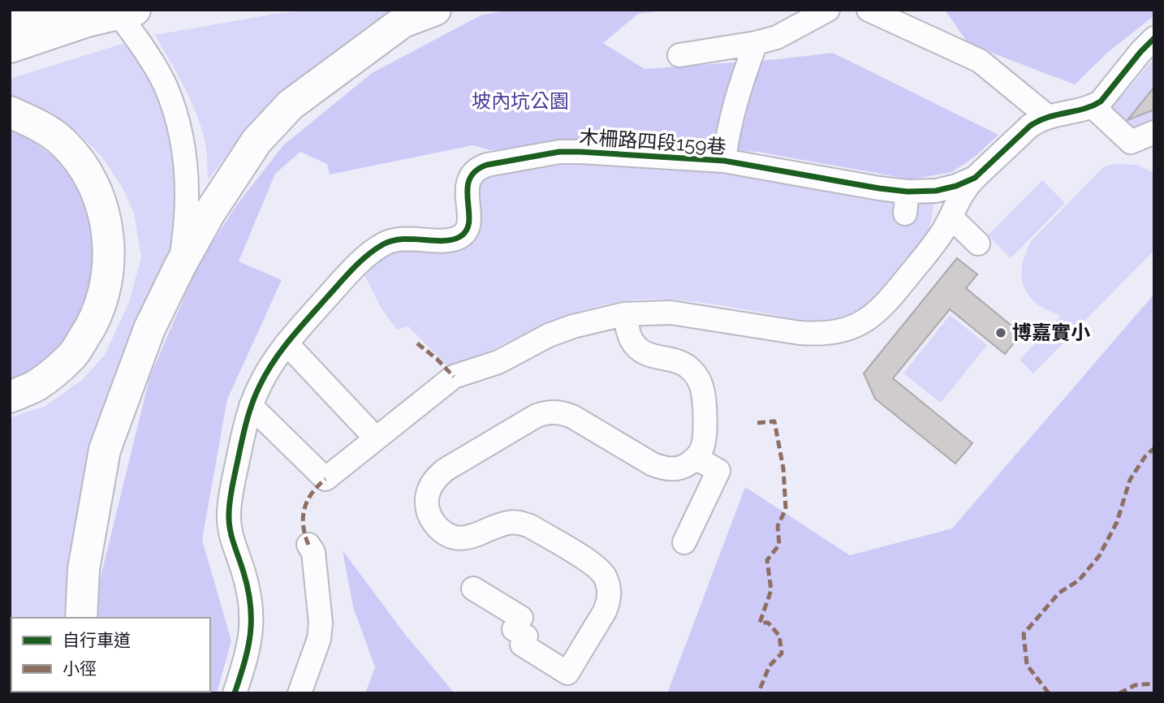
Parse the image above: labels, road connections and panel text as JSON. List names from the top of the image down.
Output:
{
  "streets": {
    "street": ["木柵路四段159巷"]
  },
  "parks": ["坡內坑公園"],
  "places": ["博嘉實小"],
  "legend": ["自行車道", "小徑"]
}
